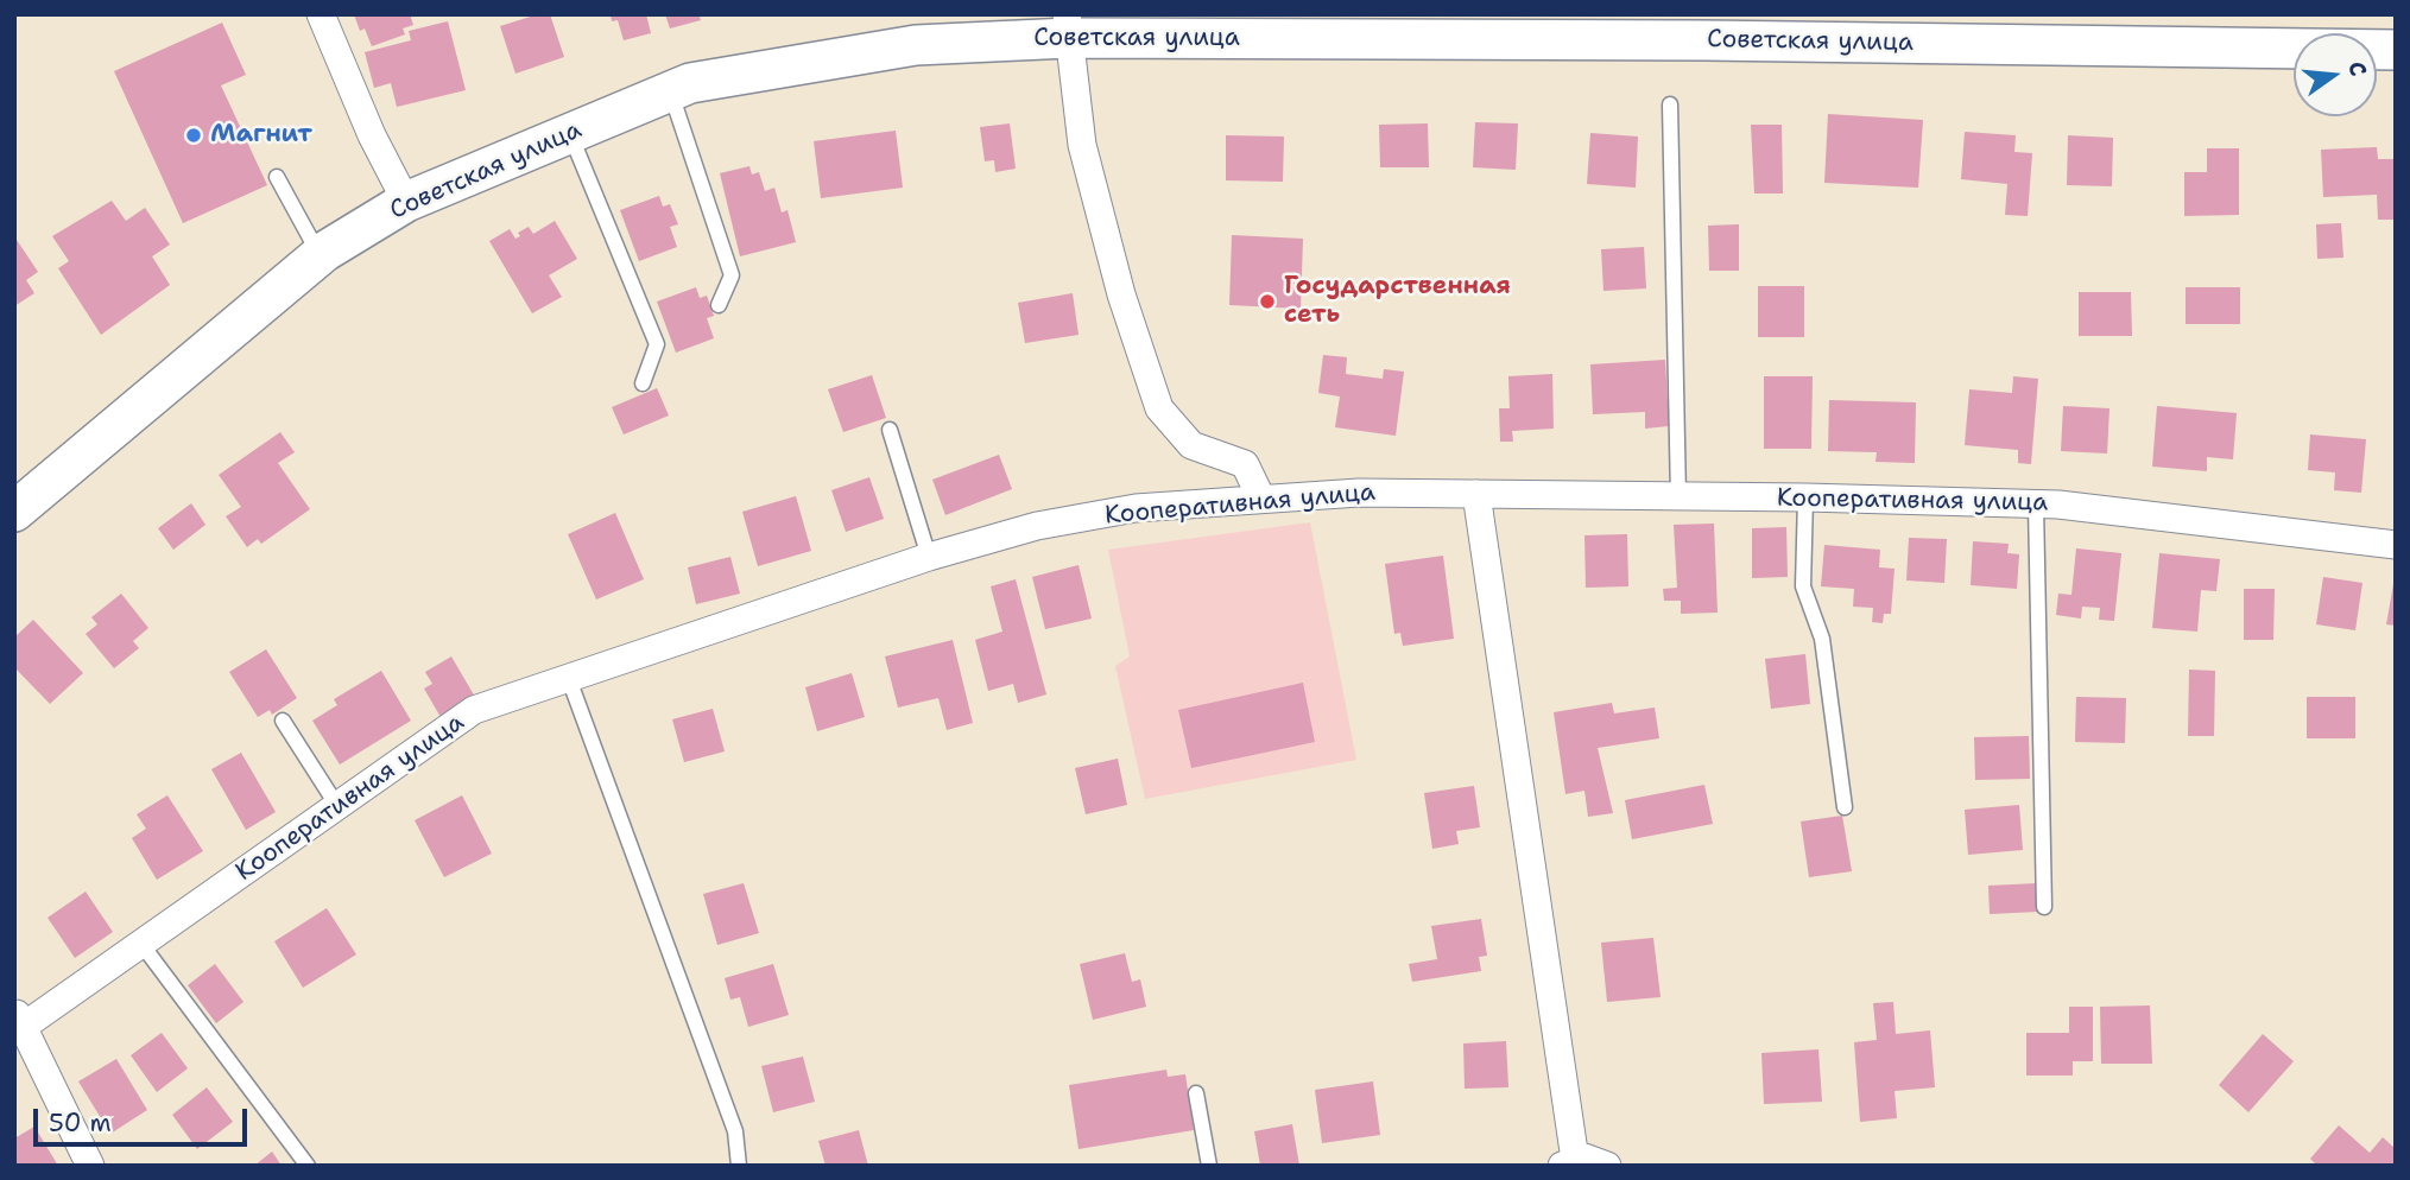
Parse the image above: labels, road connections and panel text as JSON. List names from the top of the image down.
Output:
{
  "streets": {
    "street": ["Советская улица", "Кооперативная улица"]
  },
  "places": ["Магнит", "Государственная сеть"],
  "scale_bar": "50 m",
  "north": "right"
}
